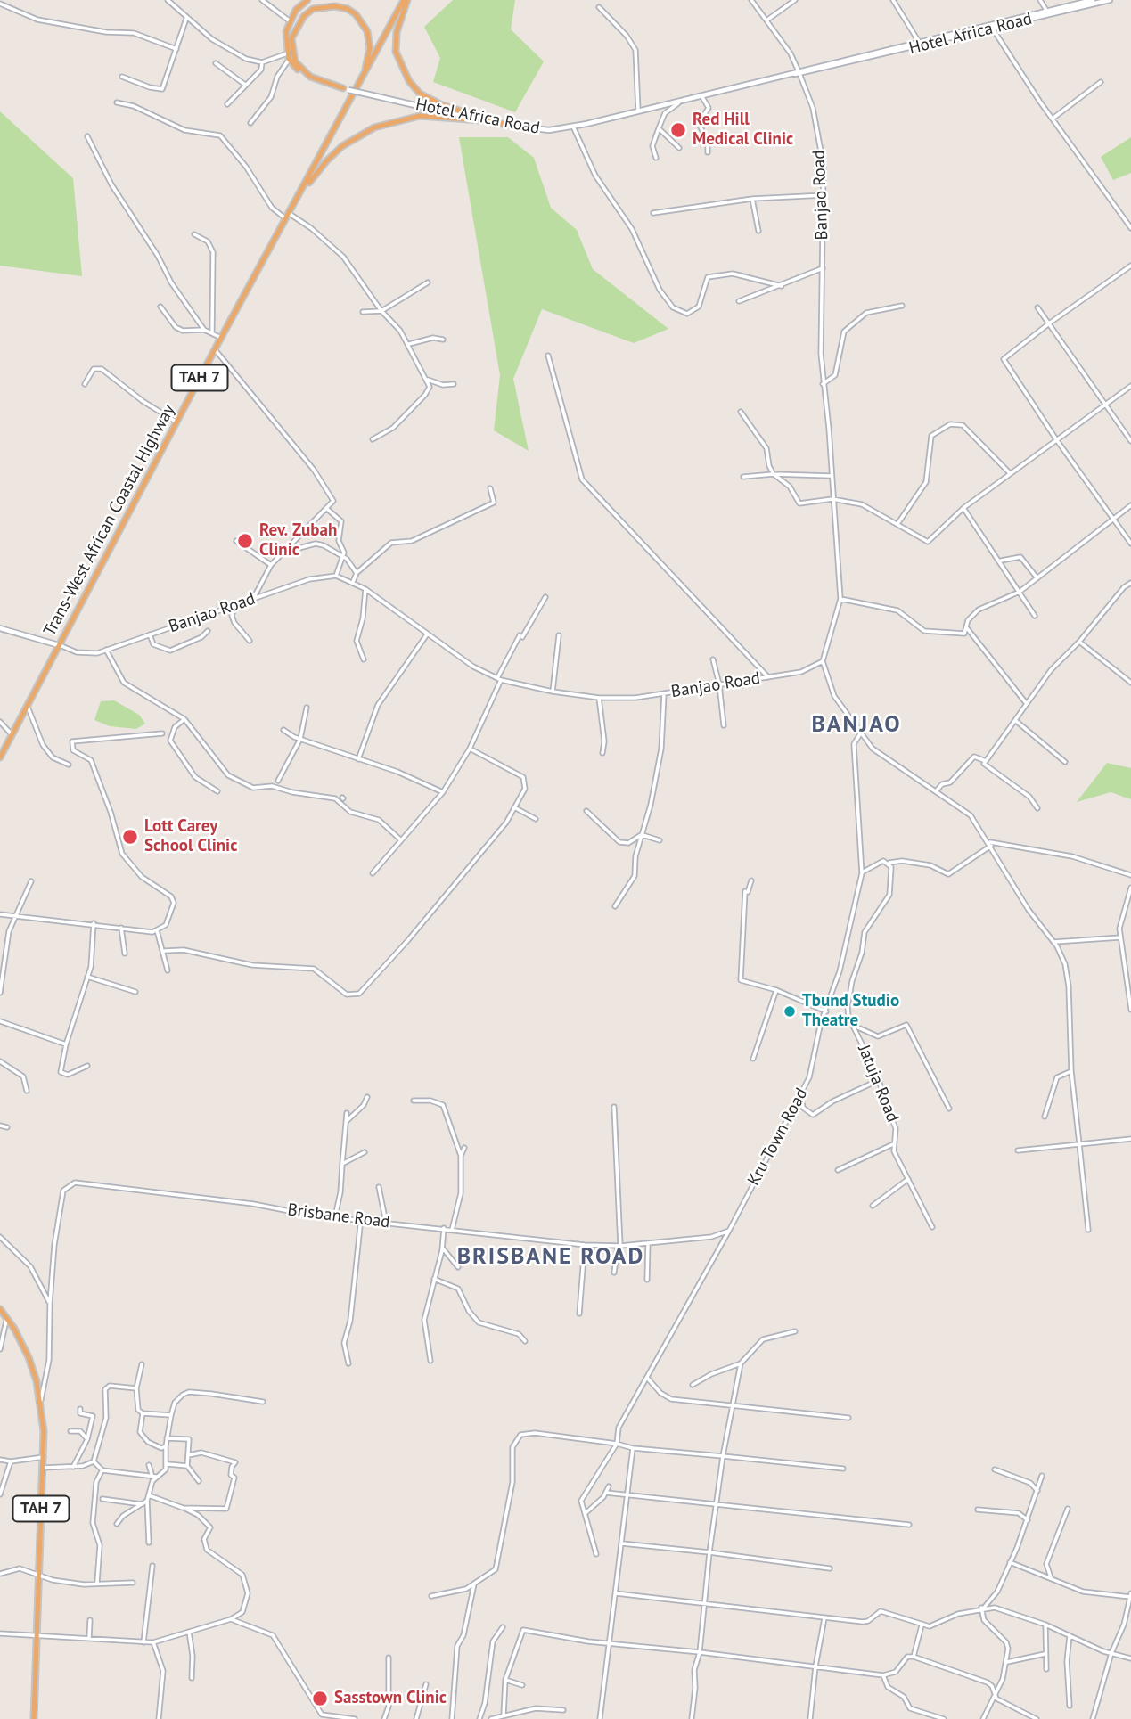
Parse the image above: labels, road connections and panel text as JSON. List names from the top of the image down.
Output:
{
  "streets": {
    "highway": ["TAH 7", "Trans-West African Coastal Highway"],
    "street": [
      "Hotel Africa Road",
      "Banjao Road",
      "Jatuja Road",
      "Kru Town Road",
      "Brisbane Road"
    ]
  },
  "crossings": [
    ["Hotel Africa Road", "Banjao Road"],
    ["Banjao Road", "Trans-West African Coastal Highway"],
    ["TAH 7", "Brisbane Road"],
    ["Kru Town Road", "Brisbane Road"]
  ],
  "districts": ["BANJAO", "BRISBANE ROAD"],
  "places": [
    "Red Hill Medical Clinic",
    "Rev. Zubah Clinic",
    "Lott Carey School Clinic",
    "Tbund Studio Theatre",
    "Sasstown Clinic"
  ]
}
